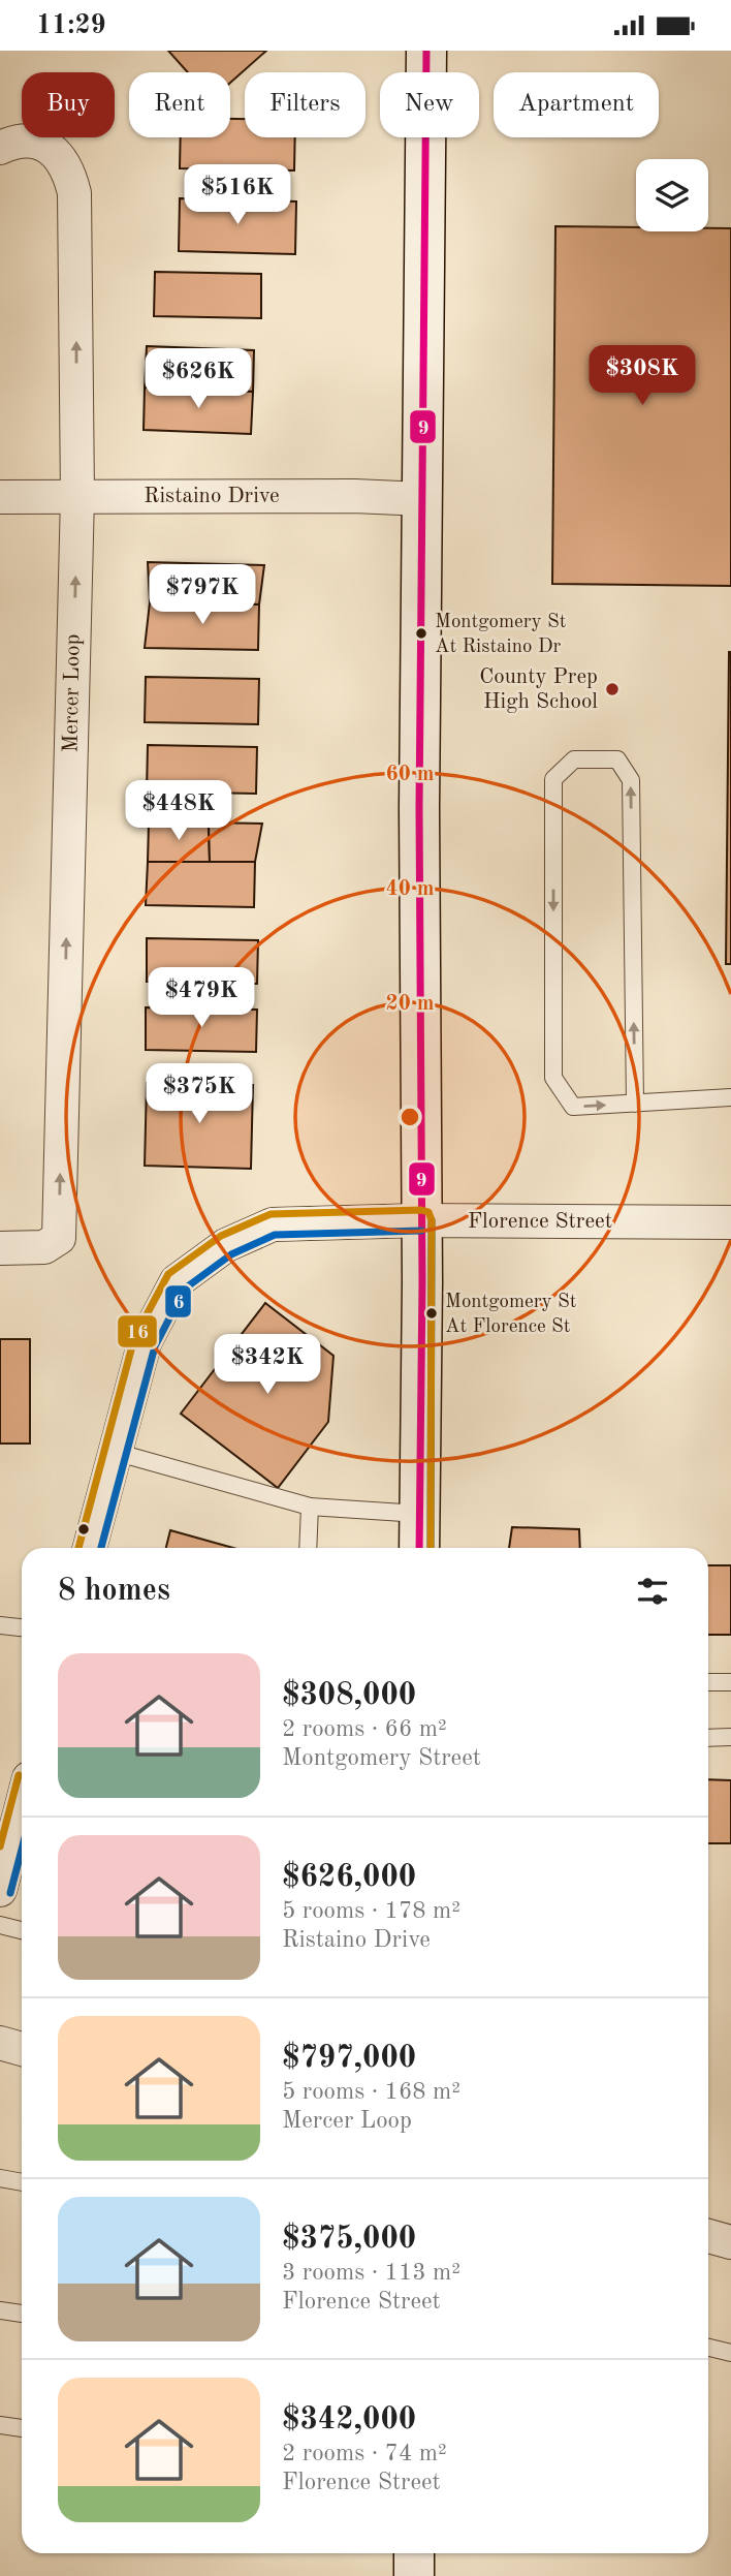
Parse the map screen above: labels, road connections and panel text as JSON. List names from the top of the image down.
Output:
{
  "streets": {
    "street": ["Ristaino Drive", "Mercer Loop", "Florence Street"]
  },
  "crossings": [
    ["Ristaino Drive", "Mercer Loop"]
  ],
  "one_way": ["Mercer Loop"],
  "places": ["Montgomery St At Ristaino Dr", "County Prep High School", "Montgomery St At Florence St"],
  "lines": ["transit line 9", "transit line 16", "transit line 6"],
  "page": {
    "status": "11:29",
    "chip": [
      "Buy",
      "Rent",
      "Filters",
      "New",
      "Apartment"
    ],
    "price": [
      "$516K",
      "$308K",
      "$626K",
      "$797K",
      "$448K",
      "$479K",
      "$375K",
      "$342K"
    ],
    "heading": "8 homes",
    "list": [
      {
        "name": "$308,000",
        "note": "2 rooms · 66 m² · Montgomery Street"
      },
      {
        "name": "$626,000",
        "note": "5 rooms · 178 m² · Ristaino Drive"
      },
      {
        "name": "$797,000",
        "note": "5 rooms · 168 m² · Mercer Loop"
      },
      {
        "name": "$375,000",
        "note": "3 rooms · 113 m² · Florence Street"
      },
      {
        "name": "$342,000",
        "note": "2 rooms · 74 m² · Florence Street"
      }
    ]
  },
  "rings": ["60 m", "40 m", "20 m"]
}
